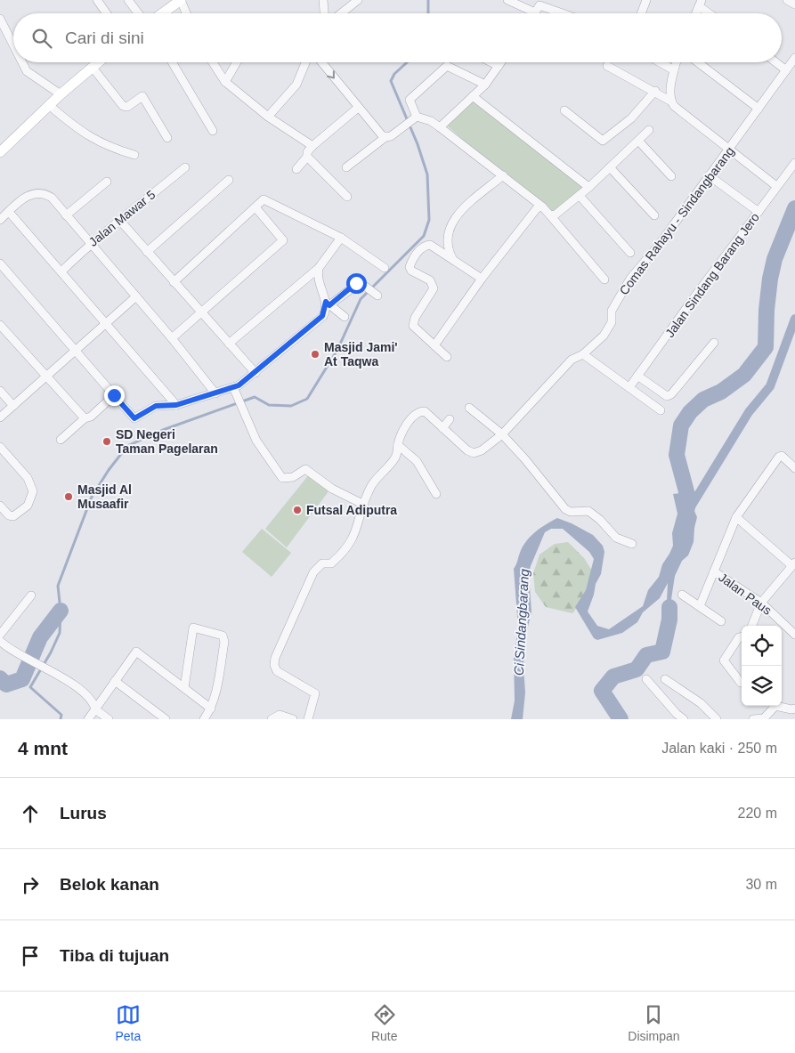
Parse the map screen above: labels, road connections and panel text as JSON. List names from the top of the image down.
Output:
{
  "streets": {
    "street": [
      "Jalan Mawar 5",
      "Comas Rahayu - Sindangbarang",
      "Jalan Sindang Barang Jero",
      "Jalan Paus"
    ]
  },
  "water": ["Ci Sindangbarang"],
  "places": [
    "Masjid Jami' At Taqwa",
    "SD Negeri Taman Pagelaran",
    "Masjid Al Musaafir",
    "Futsal Adiputra"
  ],
  "page": {
    "search": "Cari di sini",
    "heading": ["4 mnt", "Jalan kaki · 250 m"],
    "list": [
      ["Lurus", "220 m"],
      ["Belok kanan", "30 m"],
      "Tiba di tujuan"
    ],
    "nav": ["Peta", "Rute", "Disimpan"]
  }
}
